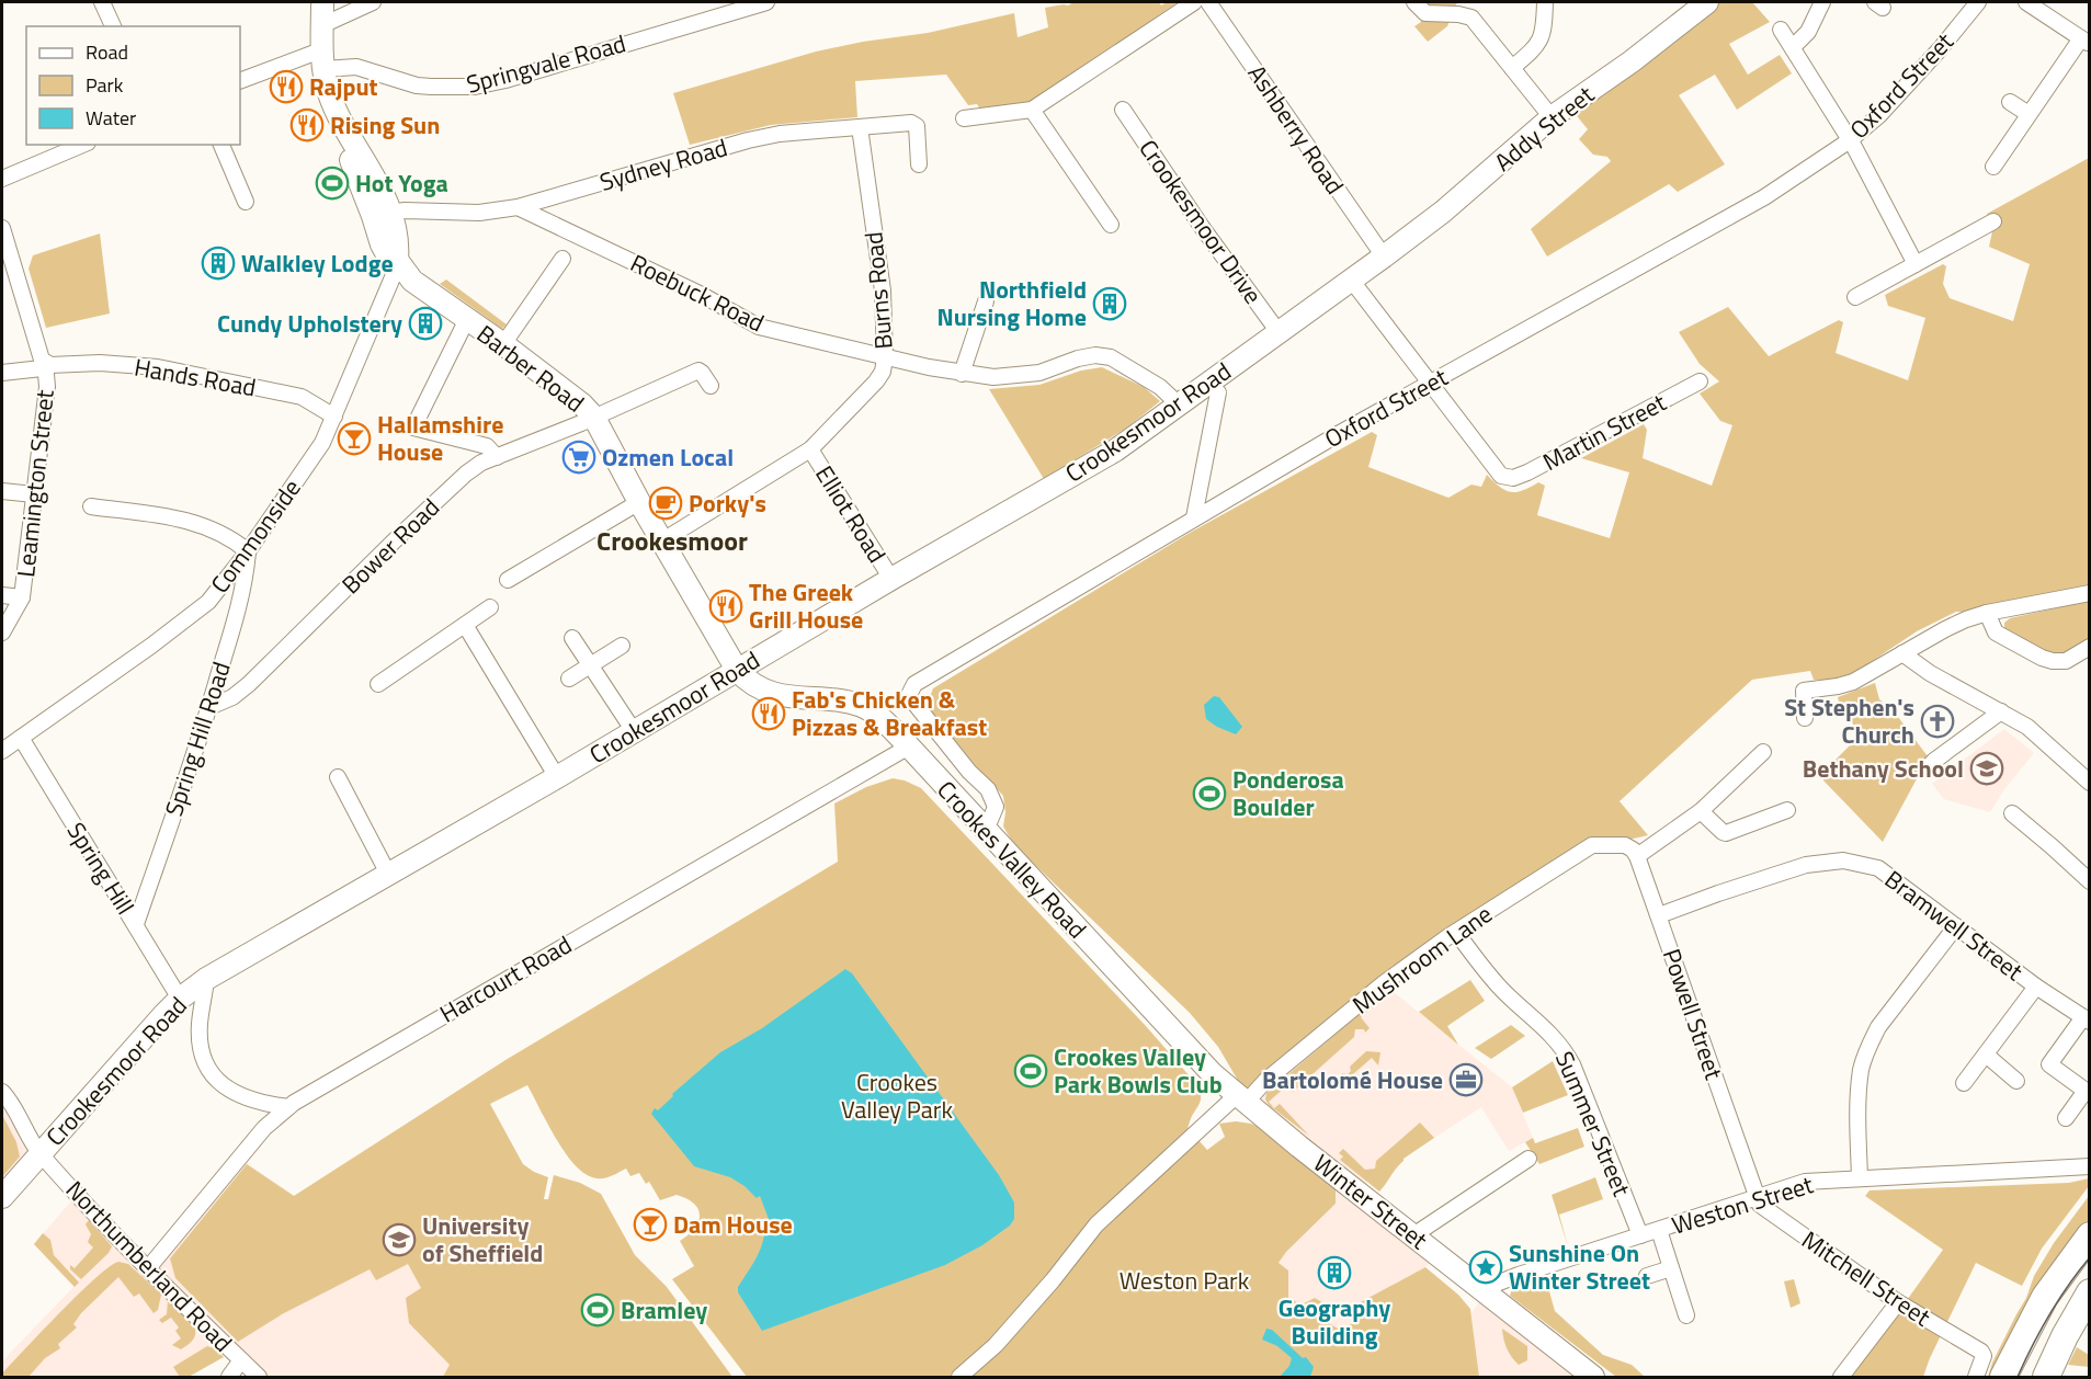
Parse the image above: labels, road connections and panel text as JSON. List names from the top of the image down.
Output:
{
  "streets": {
    "street": [
      "Springvale Road",
      "Oxford Street",
      "Addy Street",
      "Ashberry Road",
      "Sydney Road",
      "Crookesmoor Drive",
      "Burns Road",
      "Roebuck Road",
      "Barber Road",
      "Hands Road",
      "Crookesmoor Road",
      "Martin Street",
      "Leamington Street",
      "Elliot Road",
      "Commonside",
      "Bower Road",
      "Spring Hill Road",
      "Crookes Valley Road",
      "Spring Hill",
      "Bramwell Street",
      "Mushroom Lane",
      "Harcourt Road",
      "Powell Street",
      "Summer Street",
      "Winter Street",
      "Weston Street",
      "Northumberland Road",
      "Mitchell Street"
    ]
  },
  "crossings": [
    ["Oxford Street", "Martin Street"],
    ["Oxford Street", "Crookes Valley Road"],
    ["Addy Street", "Ashberry Road"],
    ["Addy Street", "Crookesmoor Road"],
    ["Ashberry Road", "Crookesmoor Road"],
    ["Sydney Road", "Burns Road"],
    ["Sydney Road", "Roebuck Road"],
    ["Crookesmoor Drive", "Crookesmoor Road"],
    ["Burns Road", "Roebuck Road"],
    ["Burns Road", "Barber Road"],
    ["Burns Road", "Elliot Road"],
    ["Roebuck Road", "Crookesmoor Road"],
    ["Barber Road", "Crookesmoor Road"],
    ["Barber Road", "Commonside"],
    ["Barber Road", "Bower Road"],
    ["Barber Road", "Crookes Valley Road"],
    ["Hands Road", "Leamington Street"],
    ["Hands Road", "Commonside"],
    ["Crookesmoor Road", "Elliot Road"],
    ["Crookesmoor Road", "Crookes Valley Road"],
    ["Crookesmoor Road", "Spring Hill"],
    ["Crookesmoor Road", "Northumberland Road"],
    ["Commonside", "Spring Hill Road"],
    ["Commonside", "Spring Hill"],
    ["Bower Road", "Spring Hill Road"],
    ["Spring Hill Road", "Spring Hill"],
    ["Crookes Valley Road", "Mushroom Lane"],
    ["Crookes Valley Road", "Harcourt Road"],
    ["Crookes Valley Road", "Winter Street"],
    ["Bramwell Street", "Powell Street"],
    ["Mushroom Lane", "Powell Street"],
    ["Mushroom Lane", "Summer Street"],
    ["Mushroom Lane", "Winter Street"],
    ["Harcourt Road", "Northumberland Road"],
    ["Powell Street", "Weston Street"],
    ["Powell Street", "Mitchell Street"],
    ["Summer Street", "Weston Street"],
    ["Winter Street", "Weston Street"],
    ["Weston Street", "Mitchell Street"]
  ],
  "districts": ["Crookesmoor"],
  "parks": ["Crookes Valley Park", "Weston Park"],
  "places": {
    "restaurant": [
      "Rajput",
      "Rising Sun",
      "The Greek Grill House",
      "Fab's Chicken & Pizzas & Breakfast"
    ],
    "sports": [
      "Hot Yoga",
      "Ponderosa Boulder",
      "Crookes Valley Park Bowls Club",
      "Bramley"
    ],
    "building": [
      "Walkley Lodge",
      "Northfield Nursing Home",
      "Cundy Upholstery",
      "Geography Building"
    ],
    "bar": ["Hallamshire House", "Dam House"],
    "supermarket": ["Ozmen Local"],
    "cafe": ["Porky's"],
    "church": ["St Stephen's Church"],
    "school or university": ["Bethany School", "University of Sheffield"],
    "office": ["Bartolomé House"],
    "place": ["Sunshine On Winter Street"]
  },
  "legend": ["Road", "Park", "Water"]
}
